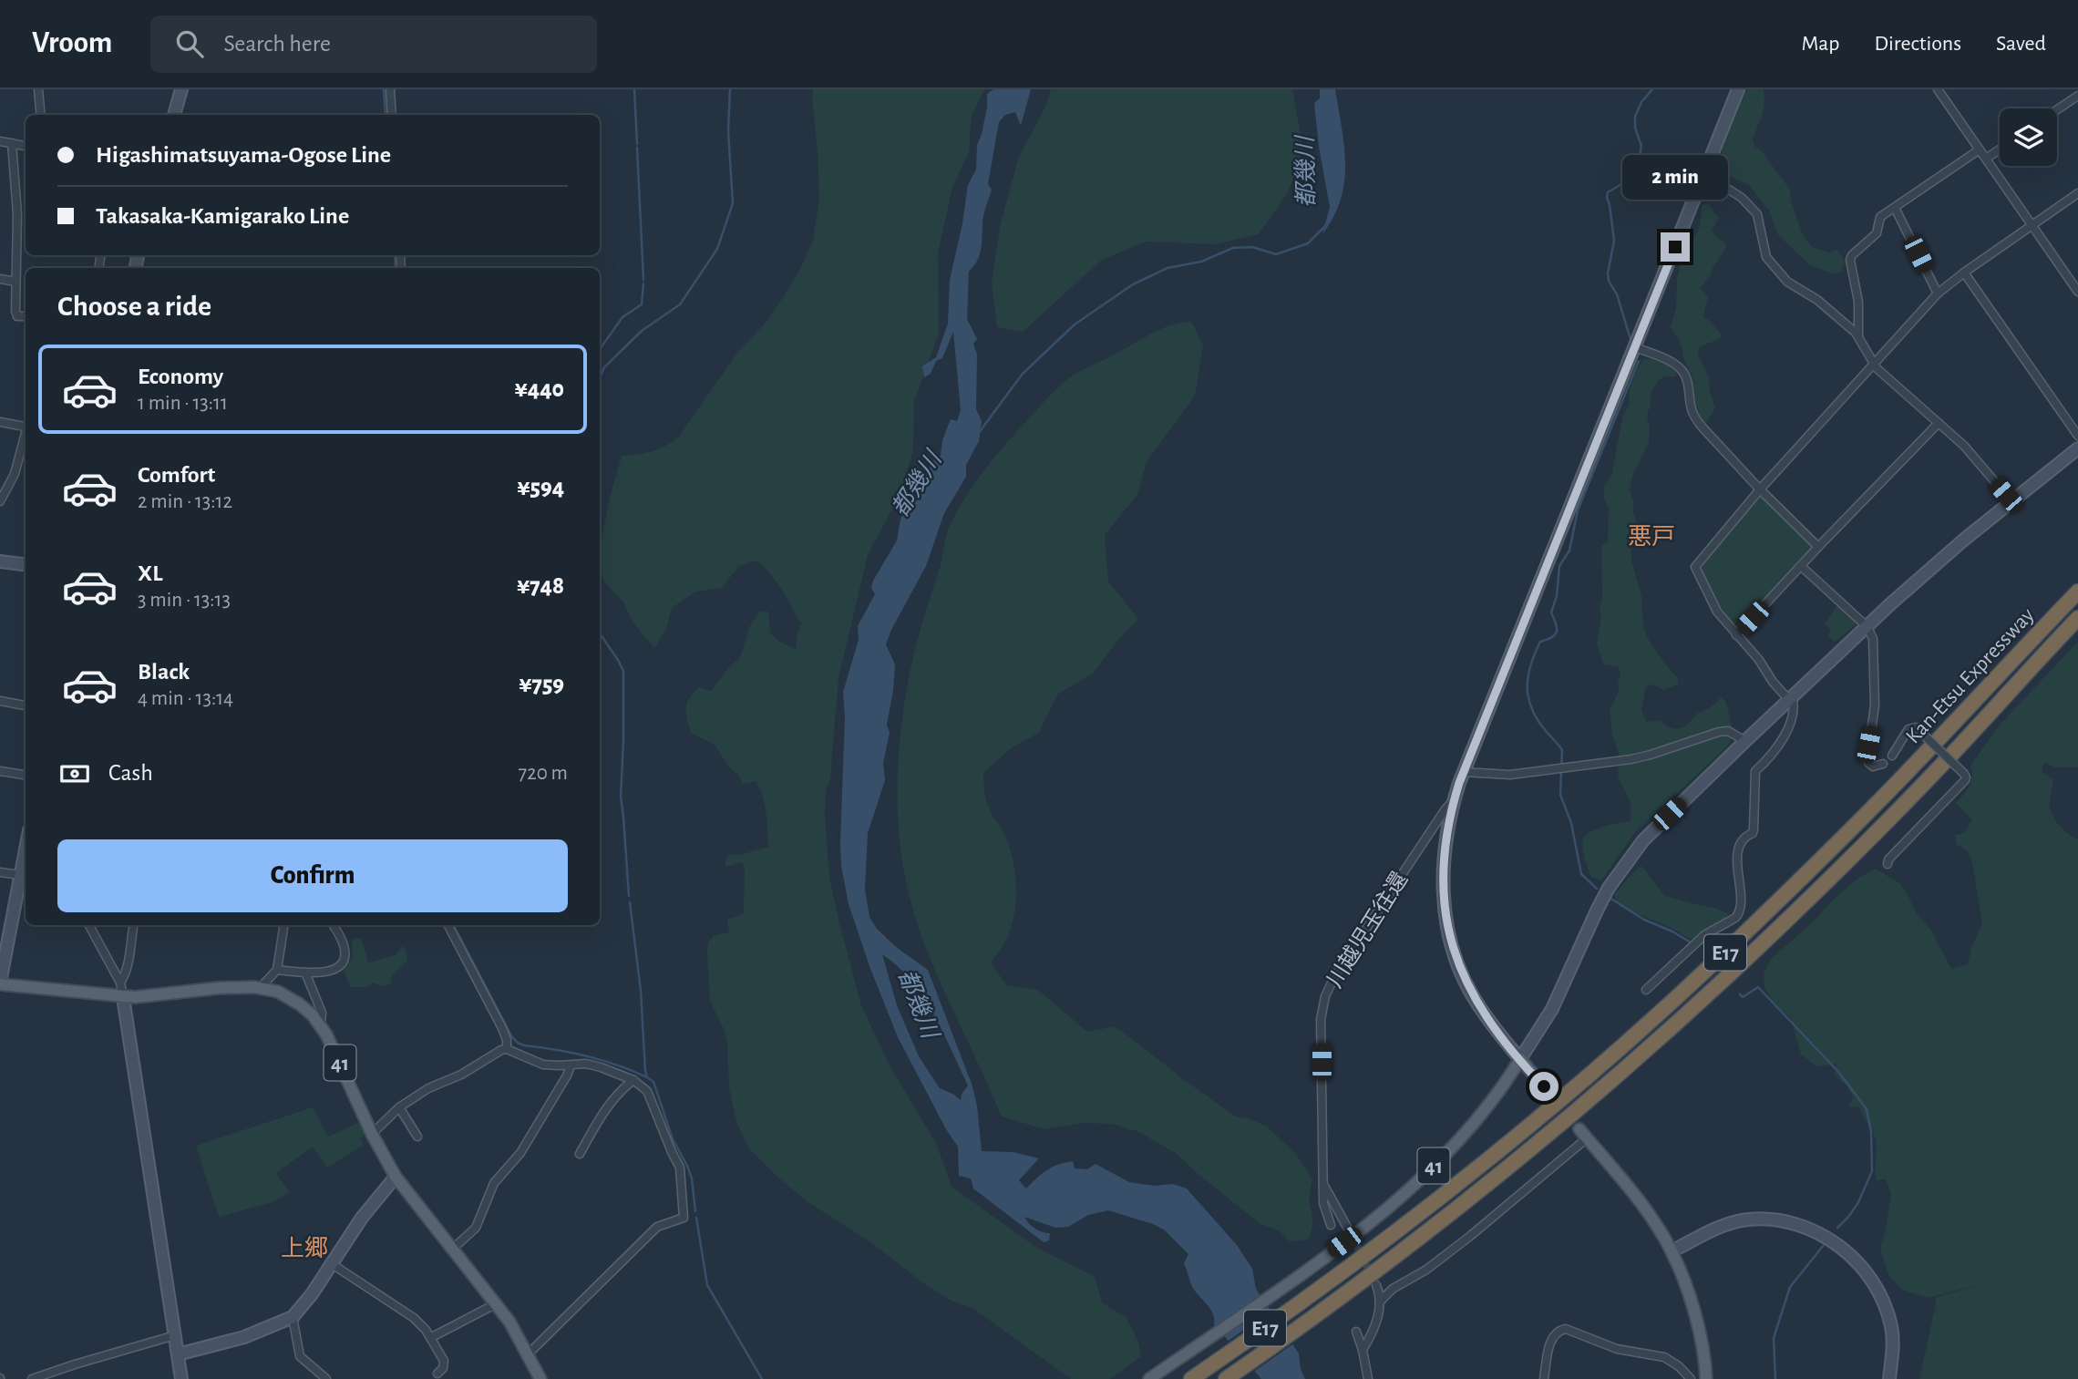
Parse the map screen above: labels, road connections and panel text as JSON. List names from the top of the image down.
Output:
{
  "streets": {
    "highway": ["Kan-Etsu Expressway", "E17"],
    "main road": ["41"],
    "street": ["川越児玉往還"]
  },
  "districts": ["悪戸", "上郷"],
  "water": ["都幾川"],
  "page": {
    "header": "Vroom",
    "search": "Search here",
    "nav": ["Map", "Directions", "Saved"],
    "banner": ["Higashimatsuyama-Ogose Line", "Takasaka-Kamigarako Line"],
    "bubble": "2 min",
    "heading": "Choose a ride",
    "list": [
      {
        "name": "Economy",
        "note": "1 min · 13:11",
        "value": "¥440"
      },
      {
        "name": "Comfort",
        "note": "2 min · 13:12",
        "value": "¥594"
      },
      {
        "name": "XL",
        "note": "3 min · 13:13",
        "value": "¥748"
      },
      {
        "name": "Black",
        "note": "4 min · 13:14",
        "value": "¥759"
      }
    ],
    "pay": ["Cash", "720 m"],
    "buttons": "Confirm"
  }
}
